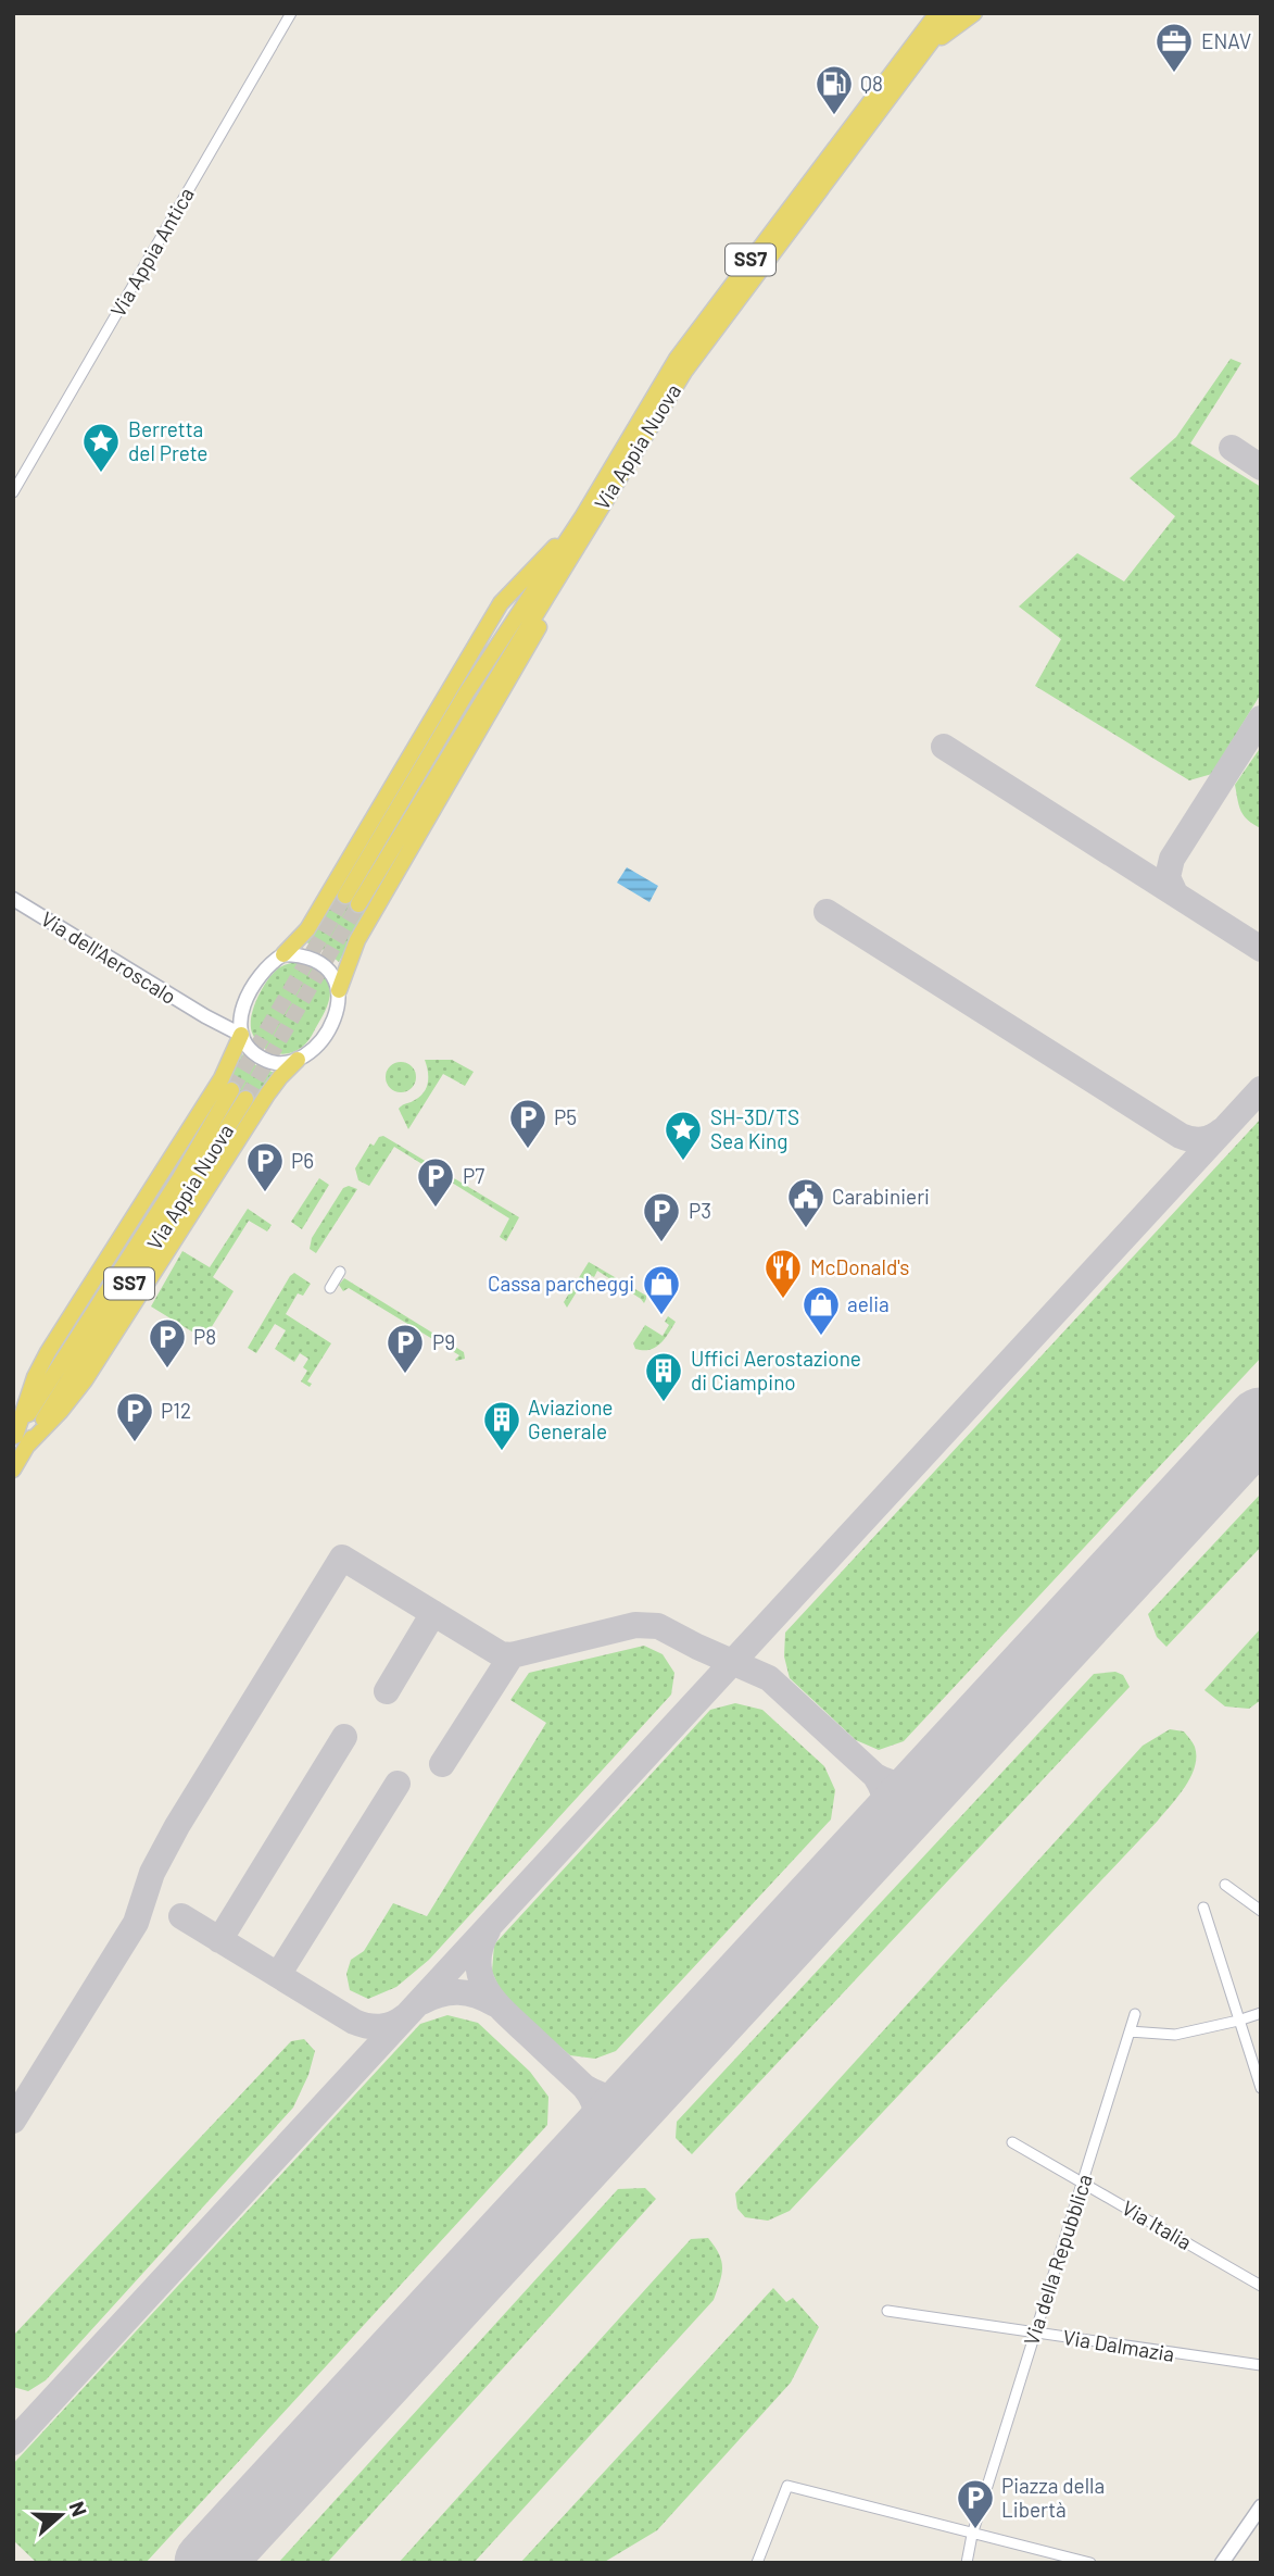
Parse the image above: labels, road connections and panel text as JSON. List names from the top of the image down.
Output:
{
  "streets": {
    "main road": ["SS7", "Via Appia Nuova"],
    "street": [
      "Via Appia Antica",
      "Via dell'Aeroscalo",
      "Via Italia",
      "Via della Repubblica",
      "Via Dalmazia"
    ]
  },
  "crossings": [
    ["Via Italia", "Via della Repubblica"],
    ["Via della Repubblica", "Via Dalmazia"]
  ],
  "places": {
    "office": ["ENAV"],
    "fuel station": ["Q8"],
    "place": ["Berretta del Prete", "SH-3D/TS Sea King"],
    "parking": [
      "P5",
      "P6",
      "P7",
      "P3",
      "P8",
      "P9",
      "P12",
      "Piazza della Libertà"
    ],
    "public building": ["Carabinieri"],
    "restaurant": ["McDonald's"],
    "shop": ["Cassa parcheggi", "aelia"],
    "building": ["Uffici Aerostazione di Ciampino", "Aviazione Generale"]
  },
  "north": "right"
}
